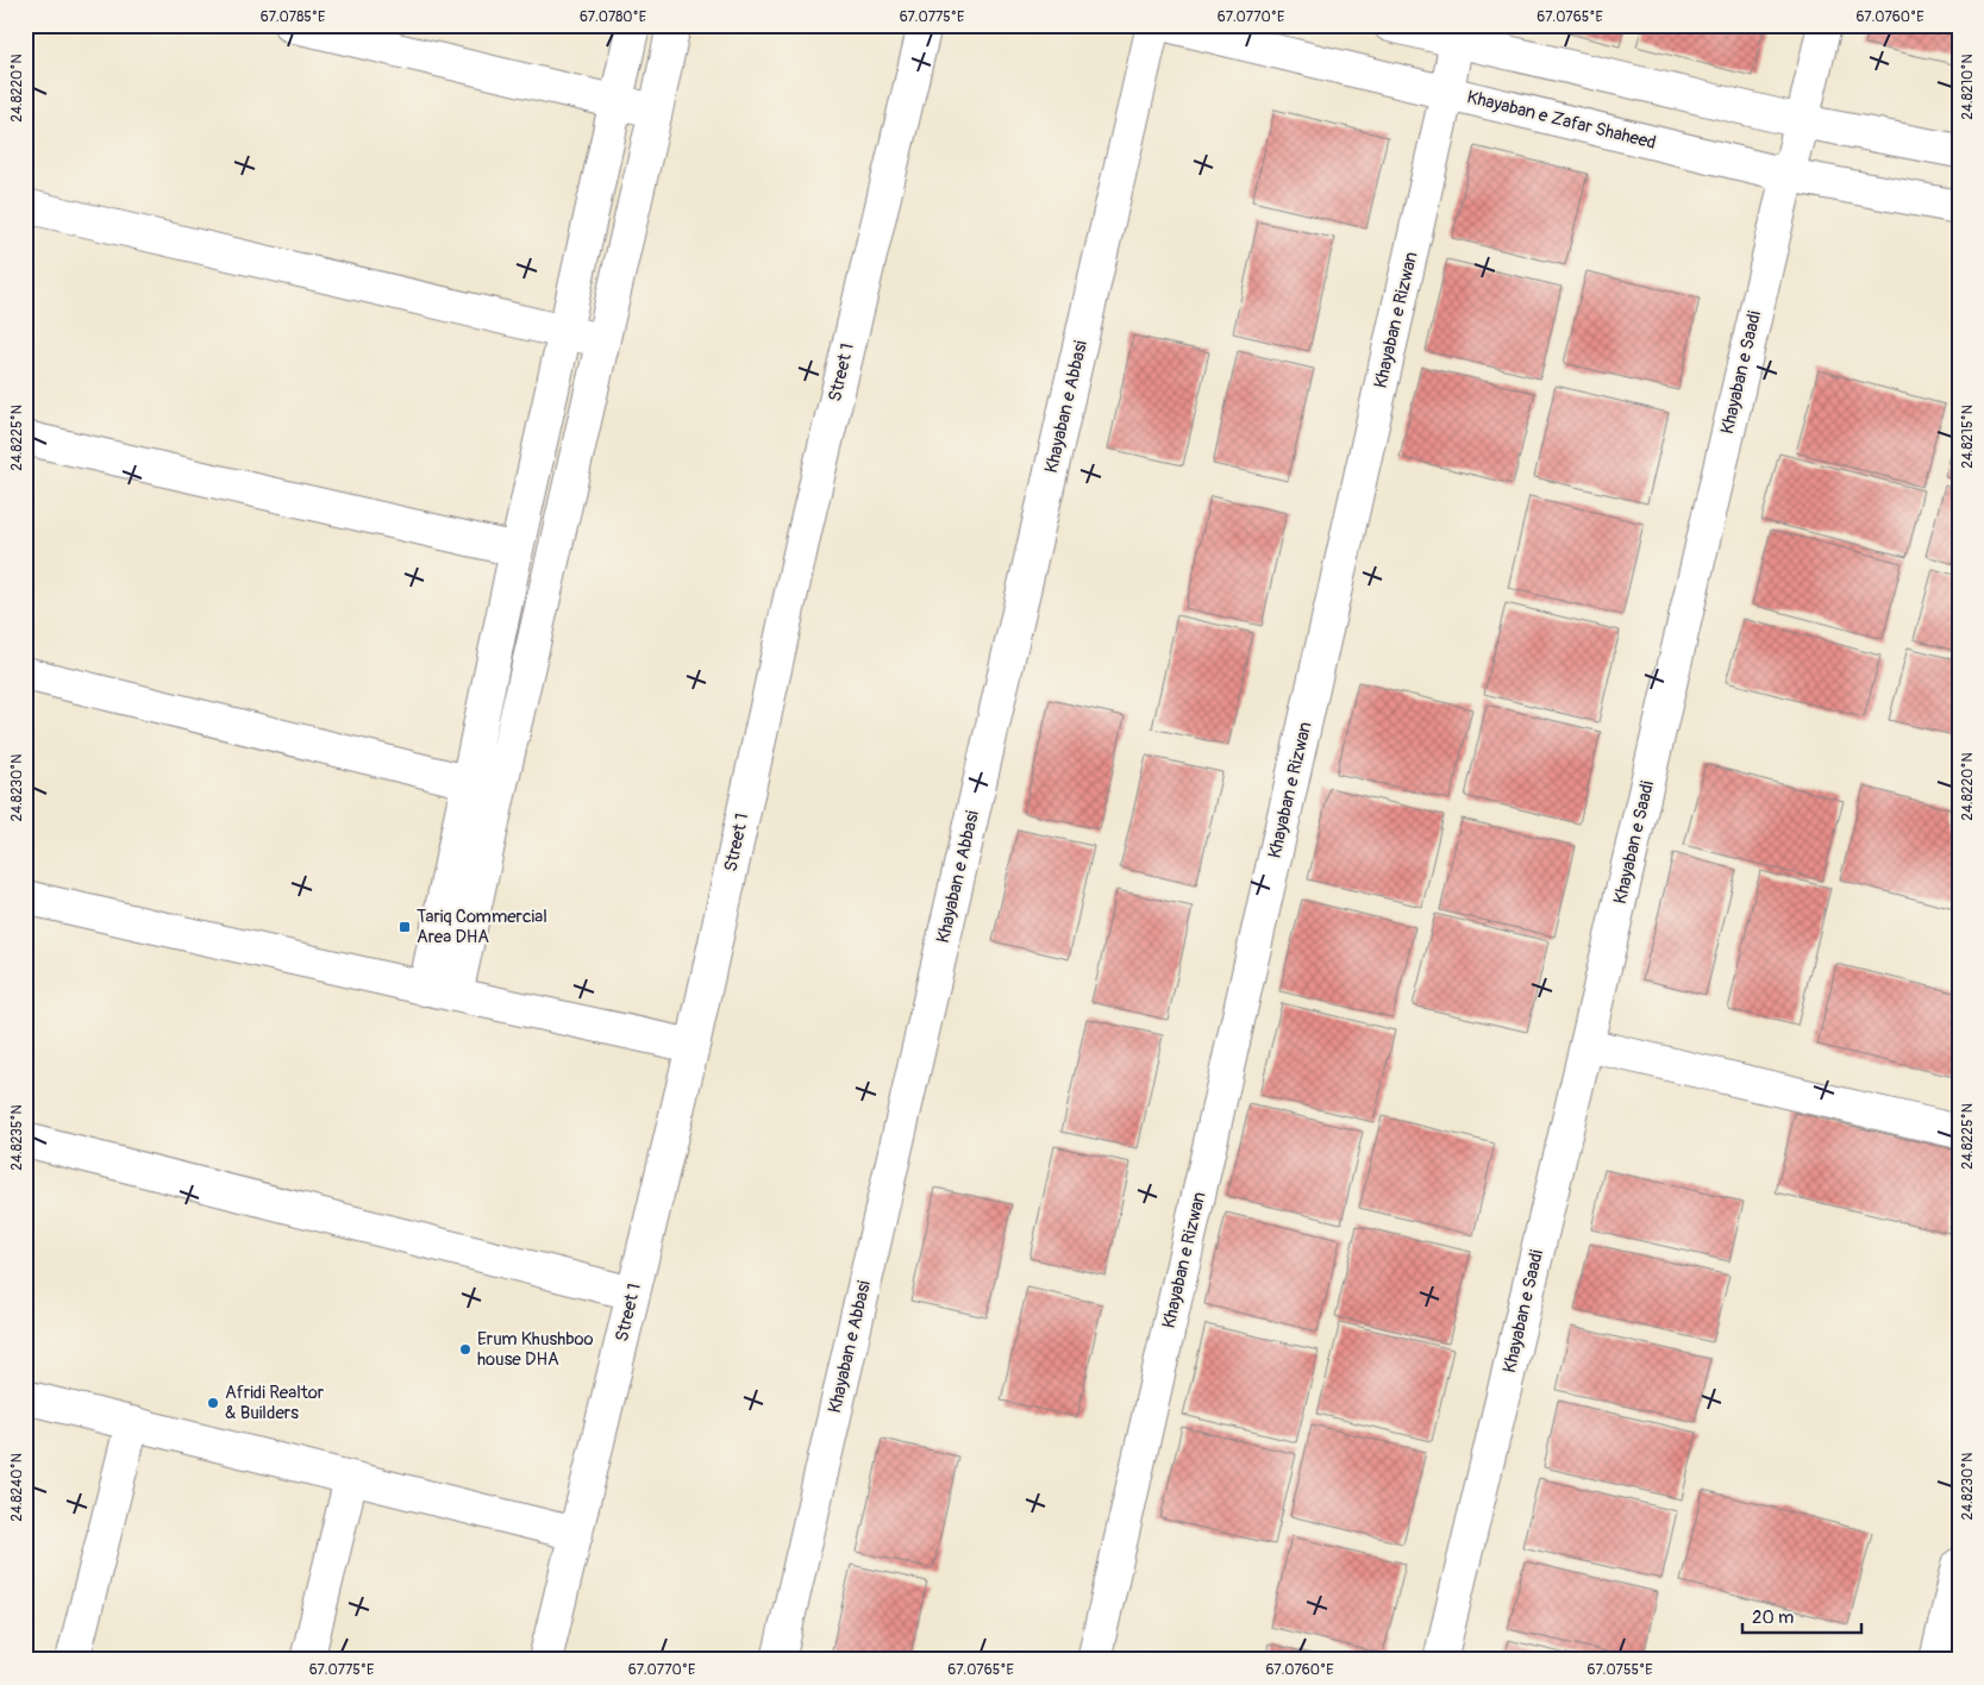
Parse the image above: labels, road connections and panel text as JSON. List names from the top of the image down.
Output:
{
  "streets": {
    "street": [
      "Khayaban e Zafar Shaheed",
      "Khayaban e Rizwan",
      "Street 1",
      "Khayaban e Saadi",
      "Khayaban e Abbasi"
    ]
  },
  "crossings": [
    ["Khayaban e Zafar Shaheed", "Khayaban e Rizwan"],
    ["Khayaban e Zafar Shaheed", "Khayaban e Saadi"]
  ],
  "places": {
    "transit": ["Tariq Commercial Area DHA"],
    "other": ["Erum Khushboo house DHA", "Afridi Realtor & Builders"]
  },
  "scale_bar": "20 m",
  "coordinates": [
    "67.0785°E",
    "67.0780°E",
    "67.0775°E",
    "67.0770°E",
    "67.0765°E",
    "67.0760°E",
    "24.8210°N",
    "24.8220°N",
    "24.8215°N",
    "24.8225°N",
    "24.8230°N",
    "24.8235°N",
    "24.8240°N",
    "67.0755°E"
  ]
}
